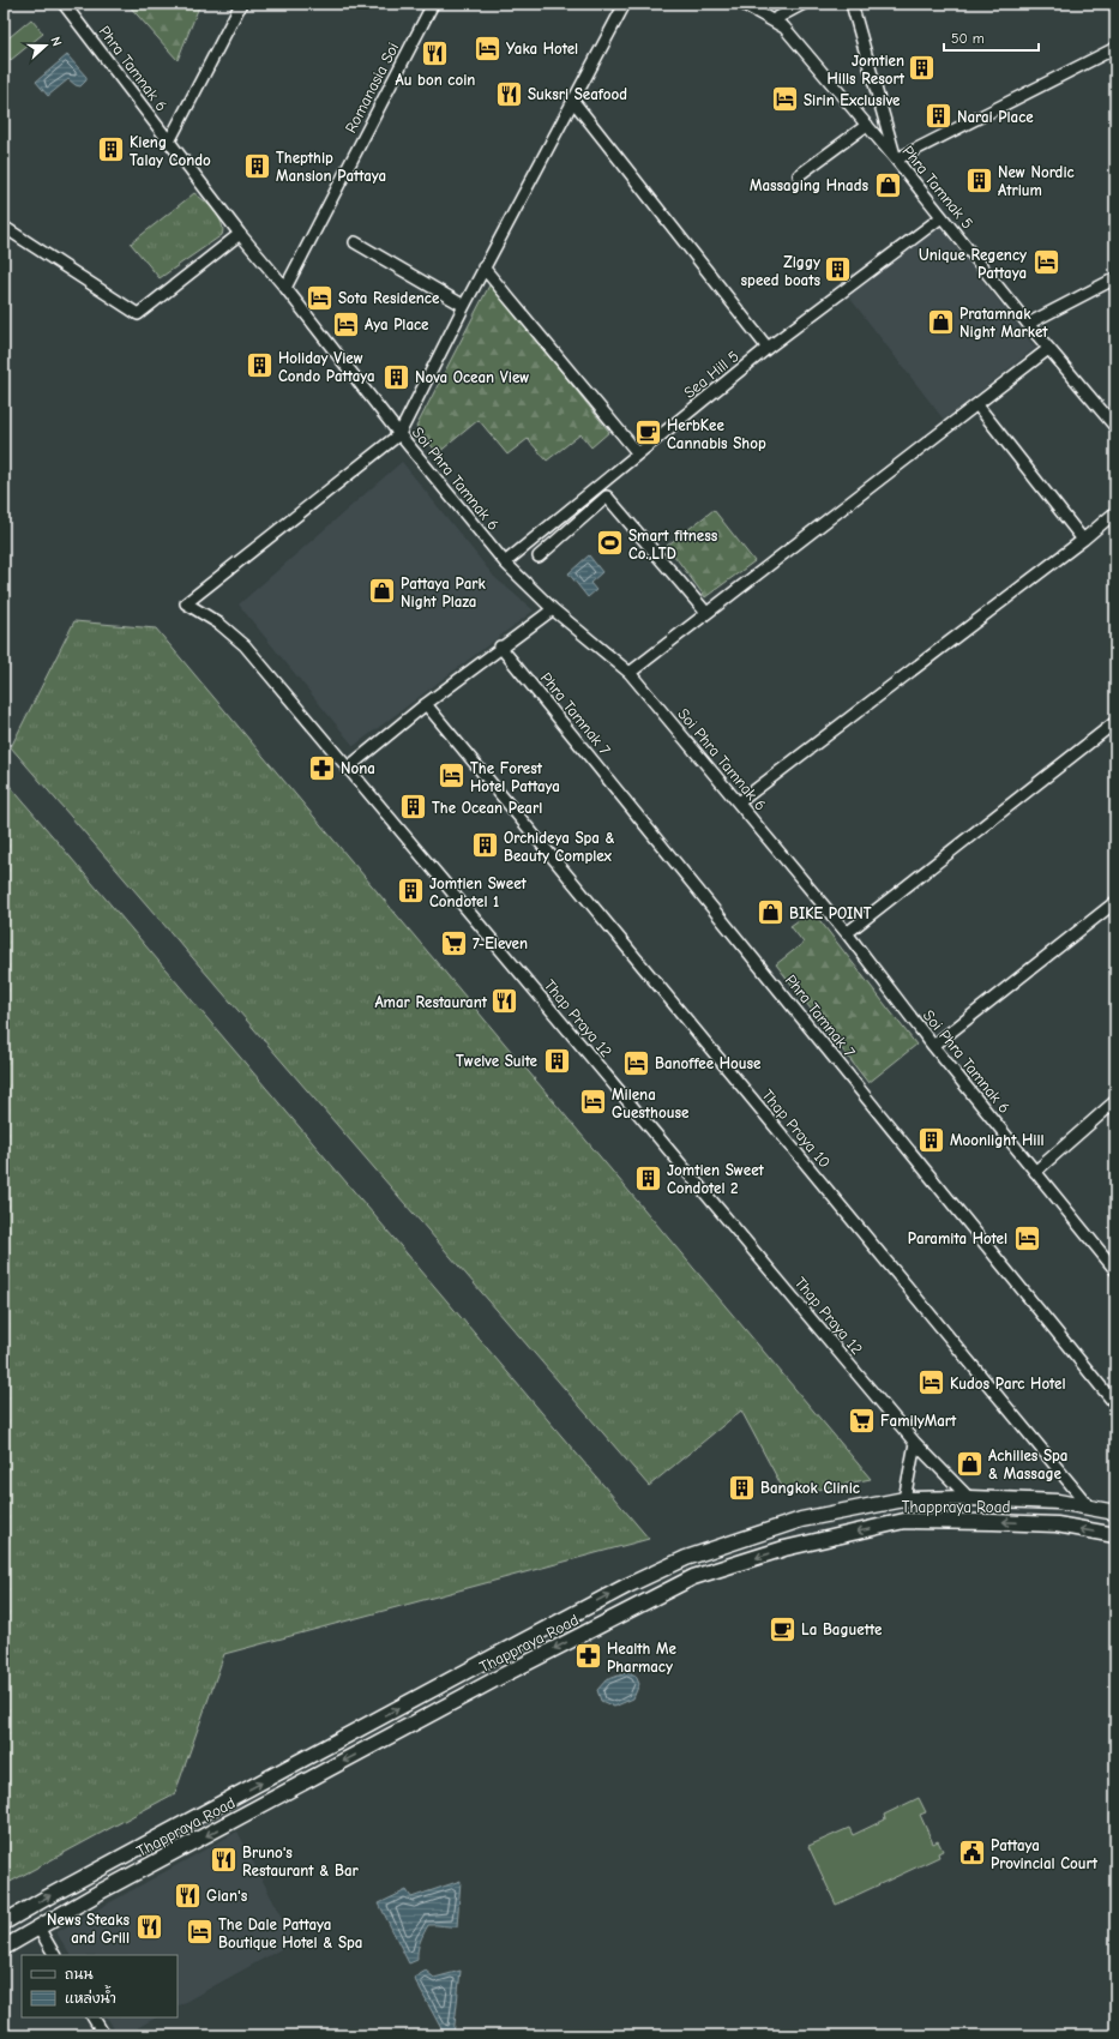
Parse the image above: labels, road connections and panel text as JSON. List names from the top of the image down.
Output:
{
  "streets": {
    "main road": ["Thappraya Road"],
    "street": [
      "Phra Tamnak 6",
      "Romanasia Soi",
      "Phra Tamnak 5",
      "Sea Hill 5",
      "Soi Phra Tamnak 6",
      "Phra Tamnak 7",
      "Thap Praya 12",
      "Thap Praya 10"
    ]
  },
  "crossings": [
    ["Phra Tamnak 6", "Romanasia Soi"],
    ["Phra Tamnak 6", "Soi Phra Tamnak 6"],
    ["Romanasia Soi", "Soi Phra Tamnak 6"],
    ["Phra Tamnak 5", "Sea Hill 5"],
    ["Sea Hill 5", "Soi Phra Tamnak 6"],
    ["Soi Phra Tamnak 6", "Thap Praya 12"],
    ["Thap Praya 12", "Thappraya Road"],
    ["Thap Praya 10", "Thappraya Road"]
  ],
  "places": {
    "hotel": [
      "Yaka Hotel",
      "Sirin Exclusive",
      "Unique Regency Pattaya",
      "Sota Residence",
      "Aya Place",
      "The Forest Hotel Pattaya",
      "Banoffee House",
      "Milena Guesthouse",
      "Paramita Hotel",
      "Kudos Parc Hotel",
      "The Dale Pattaya Boutique Hotel & Spa"
    ],
    "restaurant": [
      "Au bon coin",
      "Suksri Seafood",
      "Amar Restaurant",
      "Bruno's Restaurant & Bar",
      "Gian's",
      "News Steaks and Grill"
    ],
    "building": [
      "Jomtien Hills Resort",
      "Narai Place",
      "Kieng Talay Condo",
      "Thepthip Mansion Pattaya",
      "New Nordic Atrium",
      "Ziggy speed boats",
      "Holiday View Condo Pattaya",
      "Nova Ocean View",
      "The Ocean Pearl",
      "Orchideya Spa & Beauty Complex",
      "Jomtien Sweet Condotel 1",
      "Twelve Suite",
      "Moonlight Hill",
      "Jomtien Sweet Condotel 2",
      "Bangkok Clinic"
    ],
    "shop": [
      "Massaging Hnads",
      "Pratamnak Night Market",
      "Pattaya Park Night Plaza",
      "BIKE POINT",
      "Achilles Spa & Massage"
    ],
    "cafe": ["HerbKee Cannabis Shop", "La Baguette"],
    "sports": ["Smart fitness Co.,LTD"],
    "pharmacy": ["Nona", "Health Me Pharmacy"],
    "supermarket": ["7-Eleven", "FamilyMart"],
    "public building": ["Pattaya Provincial Court"]
  },
  "legend": ["ถนน", "แหล่งน้ำ"],
  "scale_bar": "50 m",
  "north": "right"
}
